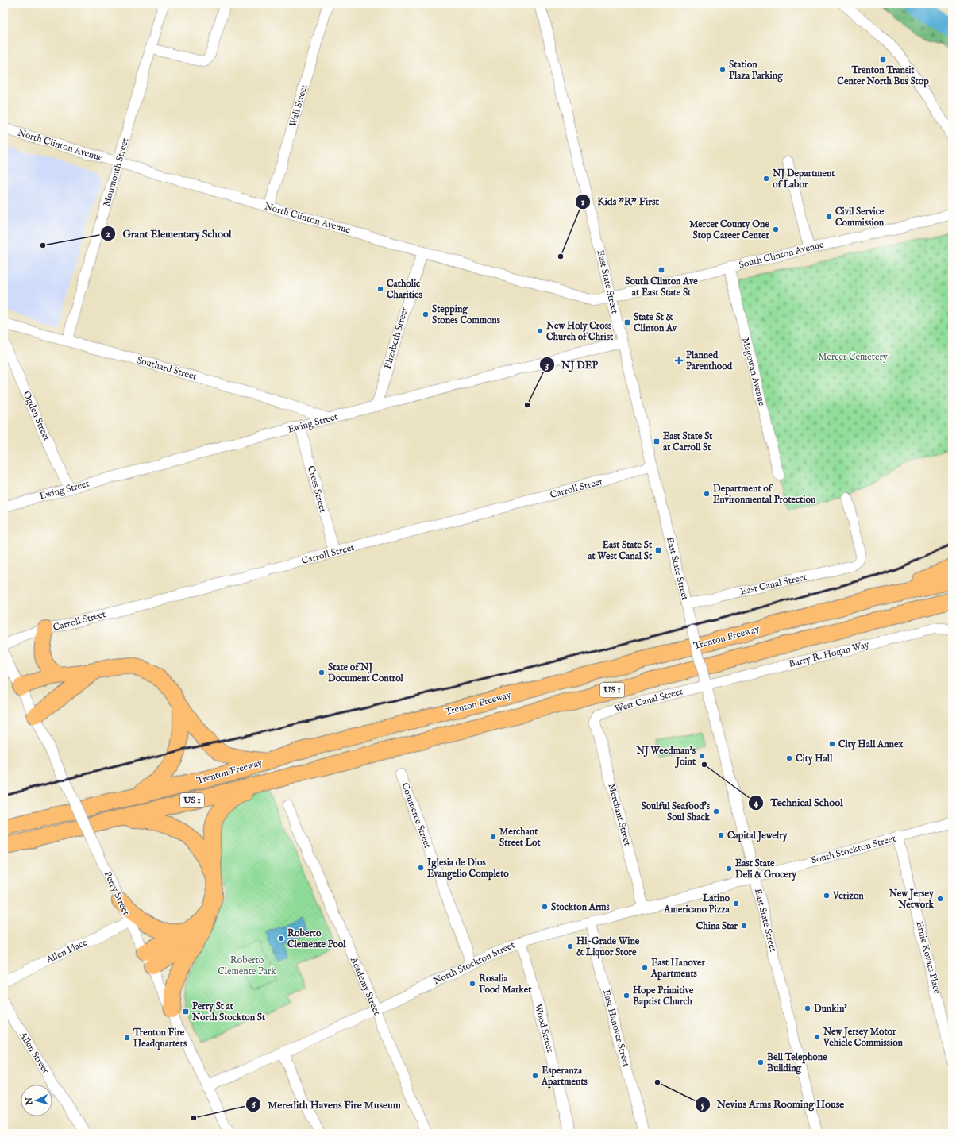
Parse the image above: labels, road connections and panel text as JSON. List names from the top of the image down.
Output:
{
  "streets": {
    "highway": ["Trenton Freeway", "US 1"],
    "street": [
      "Wall Street",
      "North Clinton Avenue",
      "Monmouth Street",
      "South Clinton Avenue",
      "East State Street",
      "Elizabeth Street",
      "Southard Street",
      "Magowan Avenue",
      "Ogden Street",
      "Ewing Street",
      "Carroll Street",
      "Cross Street",
      "East Canal Street",
      "Barry R. Hogan Way",
      "West Canal Street",
      "Merchant Street",
      "Commerce Street",
      "South Stockton Street",
      "Perry Street",
      "Allen Place",
      "Ernie Kovacs Place",
      "North Stockton Street",
      "Academy Street",
      "Wood Street",
      "East Hanover Street",
      "Allen Street"
    ]
  },
  "crossings": [
    ["Wall Street", "North Clinton Avenue"],
    ["North Clinton Avenue", "Monmouth Street"],
    ["North Clinton Avenue", "South Clinton Avenue"],
    ["North Clinton Avenue", "East State Street"],
    ["North Clinton Avenue", "Elizabeth Street"],
    ["Monmouth Street", "Southard Street"],
    ["South Clinton Avenue", "East State Street"],
    ["South Clinton Avenue", "Magowan Avenue"],
    ["East State Street", "Ewing Street"],
    ["East State Street", "Carroll Street"],
    ["East State Street", "East Canal Street"],
    ["East State Street", "Barry R. Hogan Way"],
    ["East State Street", "West Canal Street"],
    ["East State Street", "South Stockton Street"],
    ["East State Street", "North Stockton Street"],
    ["Elizabeth Street", "Ewing Street"],
    ["Southard Street", "Ewing Street"],
    ["Ogden Street", "Ewing Street"],
    ["Ewing Street", "Cross Street"],
    ["Carroll Street", "Cross Street"],
    ["Barry R. Hogan Way", "West Canal Street"],
    ["West Canal Street", "Merchant Street"],
    ["Merchant Street", "North Stockton Street"],
    ["Commerce Street", "North Stockton Street"],
    ["South Stockton Street", "Ernie Kovacs Place"],
    ["South Stockton Street", "North Stockton Street"],
    ["Perry Street", "Allen Place"],
    ["Perry Street", "North Stockton Street"],
    ["North Stockton Street", "Academy Street"],
    ["North Stockton Street", "Wood Street"],
    ["North Stockton Street", "East Hanover Street"]
  ],
  "parks": ["Mercer Cemetery", "Roberto Clemente Park"],
  "places": {
    "transit": [
      "Trenton Transit Center North Bus Stop",
      "South Clinton Ave at East State St",
      "State St & Clinton Av",
      "East State St at Carroll St",
      "East State St at West Canal St",
      "Perry St at North Stockton St"
    ],
    "other": [
      "Station Plaza Parking",
      "NJ Department of Labor",
      "Civil Service Commission",
      "Mercer County One Stop Career Center",
      "Grant Elementary School",
      "Kids \"R\" First",
      "Catholic Charities",
      "Stepping Stones Commons",
      "New Holy Cross Church of Christ",
      "NJ DEP",
      "Department of Environmental Protection",
      "State of NJ Document Control",
      "City Hall Annex",
      "NJ Weedman's Joint",
      "City Hall",
      "Technical School",
      "Soulful Seafood's Soul Shack",
      "Capital Jewelry",
      "Merchant Street Lot",
      "Iglesia de Dios Evangelio Completo",
      "East State Deli & Grocery",
      "Verizon",
      "New Jersey Network",
      "Latino Americano Pizza",
      "Stockton Arms",
      "China Star",
      "Roberto Clemente Pool",
      "Hi-Grade Wine & Liquor Store",
      "East Hanover Apartments",
      "Rosalia Food Market",
      "Hope Primitive Baptist Church",
      "Dunkin'",
      "New Jersey Motor Vehicle Commission",
      "Trenton Fire Headquarters",
      "Bell Telephone Building",
      "Esperanza Apartments",
      "Nevius Arms Rooming House",
      "Meredith Havens Fire Museum"
    ],
    "health": ["Planned Parenthood"]
  },
  "north": "left"
}
